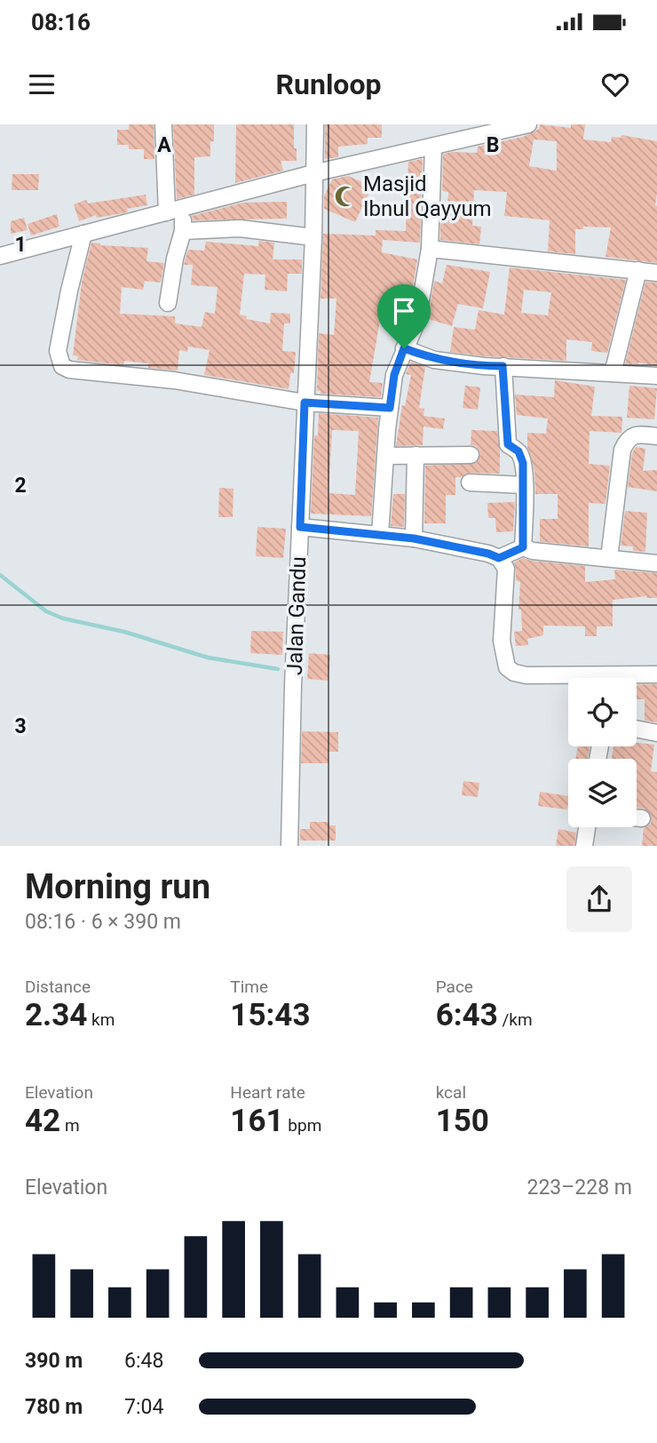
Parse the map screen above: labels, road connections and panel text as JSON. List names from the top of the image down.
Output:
{
  "streets": {
    "street": ["Jalan Gandu"]
  },
  "places": {
    "mosque": ["Masjid Ibnul Qayyum"]
  },
  "page": {
    "status": "08:16",
    "header": "Runloop",
    "heading": ["Morning run", "08:16 · 6 × 390 m"],
    "stats": [
      ["Distance", "2.34 km"],
      ["Time", "15:43"],
      ["Pace", "6:43 /km"],
      ["Elevation", "42 m"],
      ["Heart rate", "161 bpm"],
      ["kcal", "150"]
    ],
    "chart": ["Elevation", "223–228 m"],
    "list": [
      {
        "name": "390 m",
        "note": "6:48"
      },
      {
        "name": "780 m",
        "note": "7:04"
      }
    ]
  },
  "grid": {
    "columns": ["A", "B"],
    "rows": ["1", "2", "3"]
  }
}
